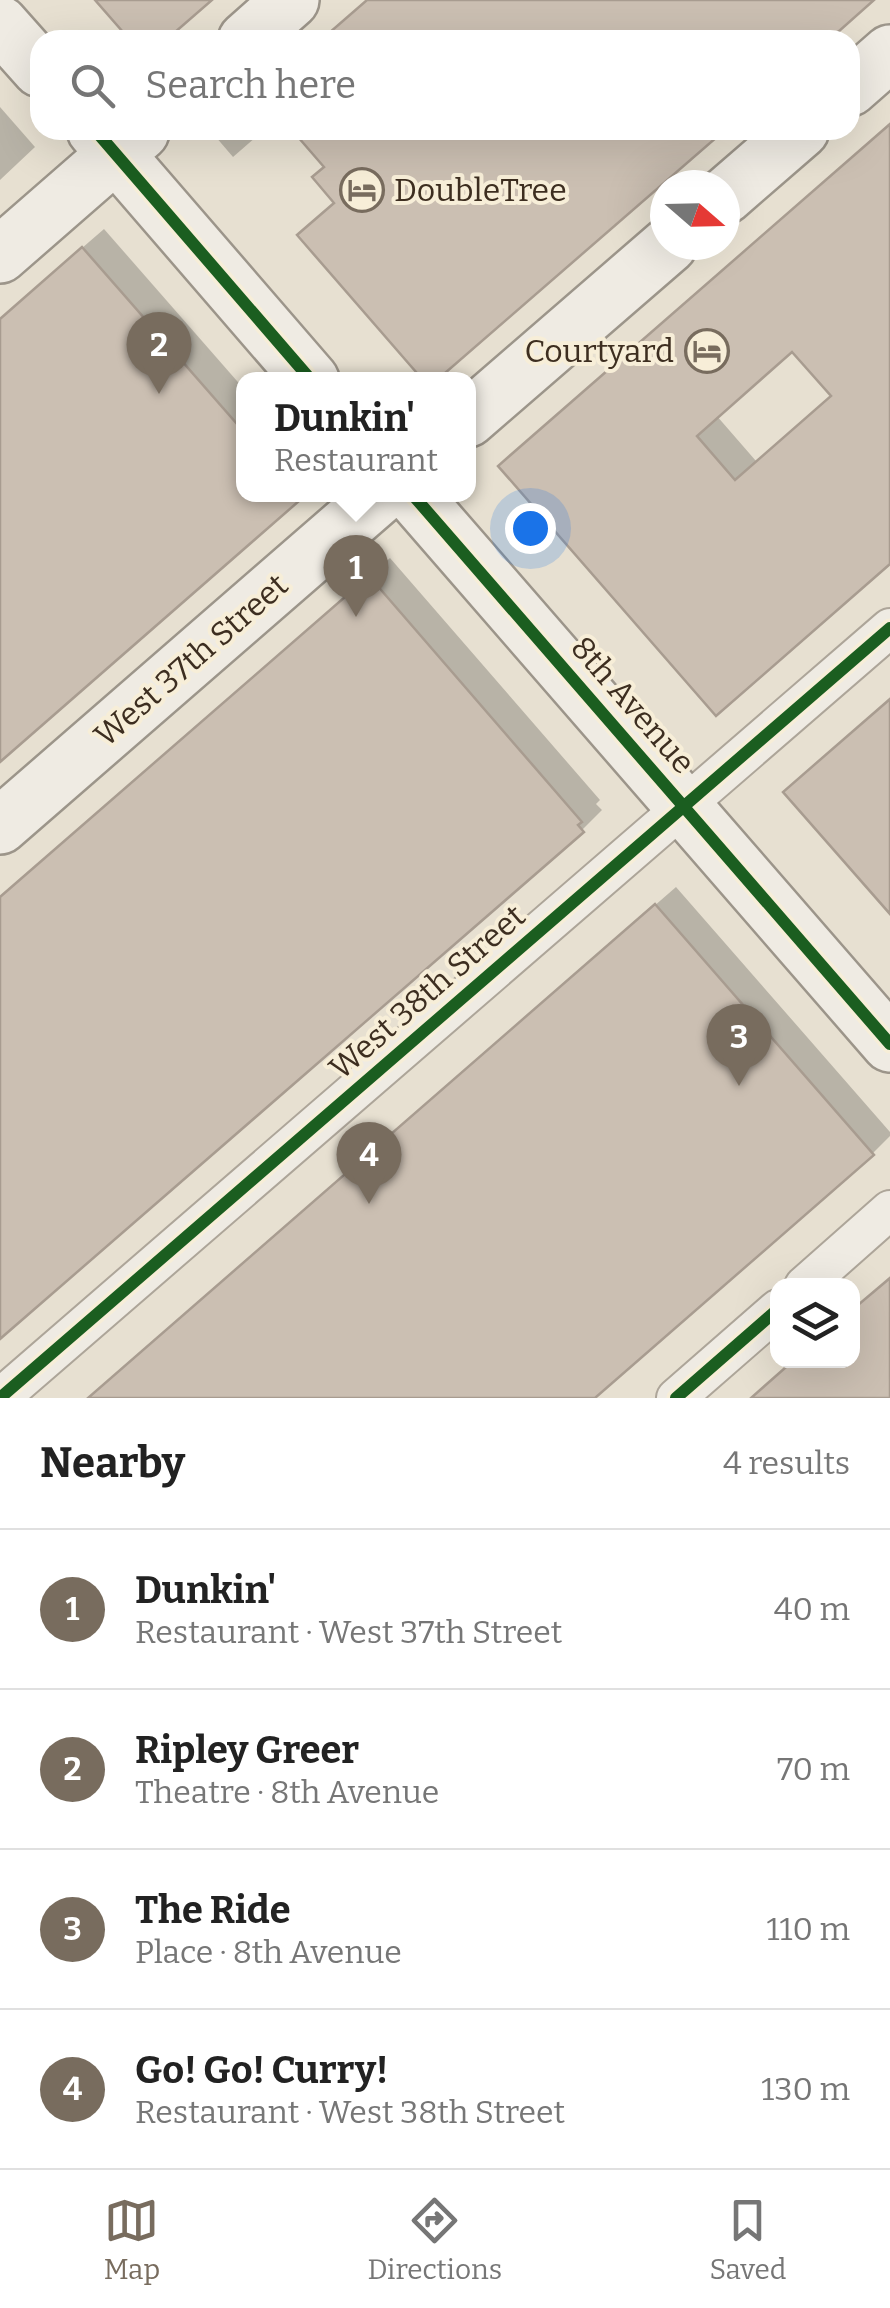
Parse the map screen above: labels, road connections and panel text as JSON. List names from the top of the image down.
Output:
{
  "streets": {
    "main road": ["West 37th Street", "8th Avenue"],
    "street": ["West 38th Street"]
  },
  "crossings": [
    ["8th Avenue", "West 38th Street"]
  ],
  "places": {
    "hotel": ["DoubleTree", "Courtyard"]
  },
  "north": "right",
  "page": {
    "search": "Search here",
    "pins": [
      "2",
      "1",
      "3",
      "4"
    ],
    "popup": ["Dunkin'", "Restaurant"],
    "heading": ["Nearby", "4 results"],
    "list": [
      {
        "mark": "1",
        "name": "Dunkin'",
        "note": "Restaurant · West 37th Street",
        "value": "40 m"
      },
      {
        "mark": "2",
        "name": "Ripley Greer",
        "note": "Theatre · 8th Avenue",
        "value": "70 m"
      },
      {
        "mark": "3",
        "name": "The Ride",
        "note": "Place · 8th Avenue",
        "value": "110 m"
      },
      {
        "mark": "4",
        "name": "Go! Go! Curry!",
        "note": "Restaurant · West 38th Street",
        "value": "130 m"
      }
    ],
    "nav": ["Map", "Directions", "Saved"]
  }
}
